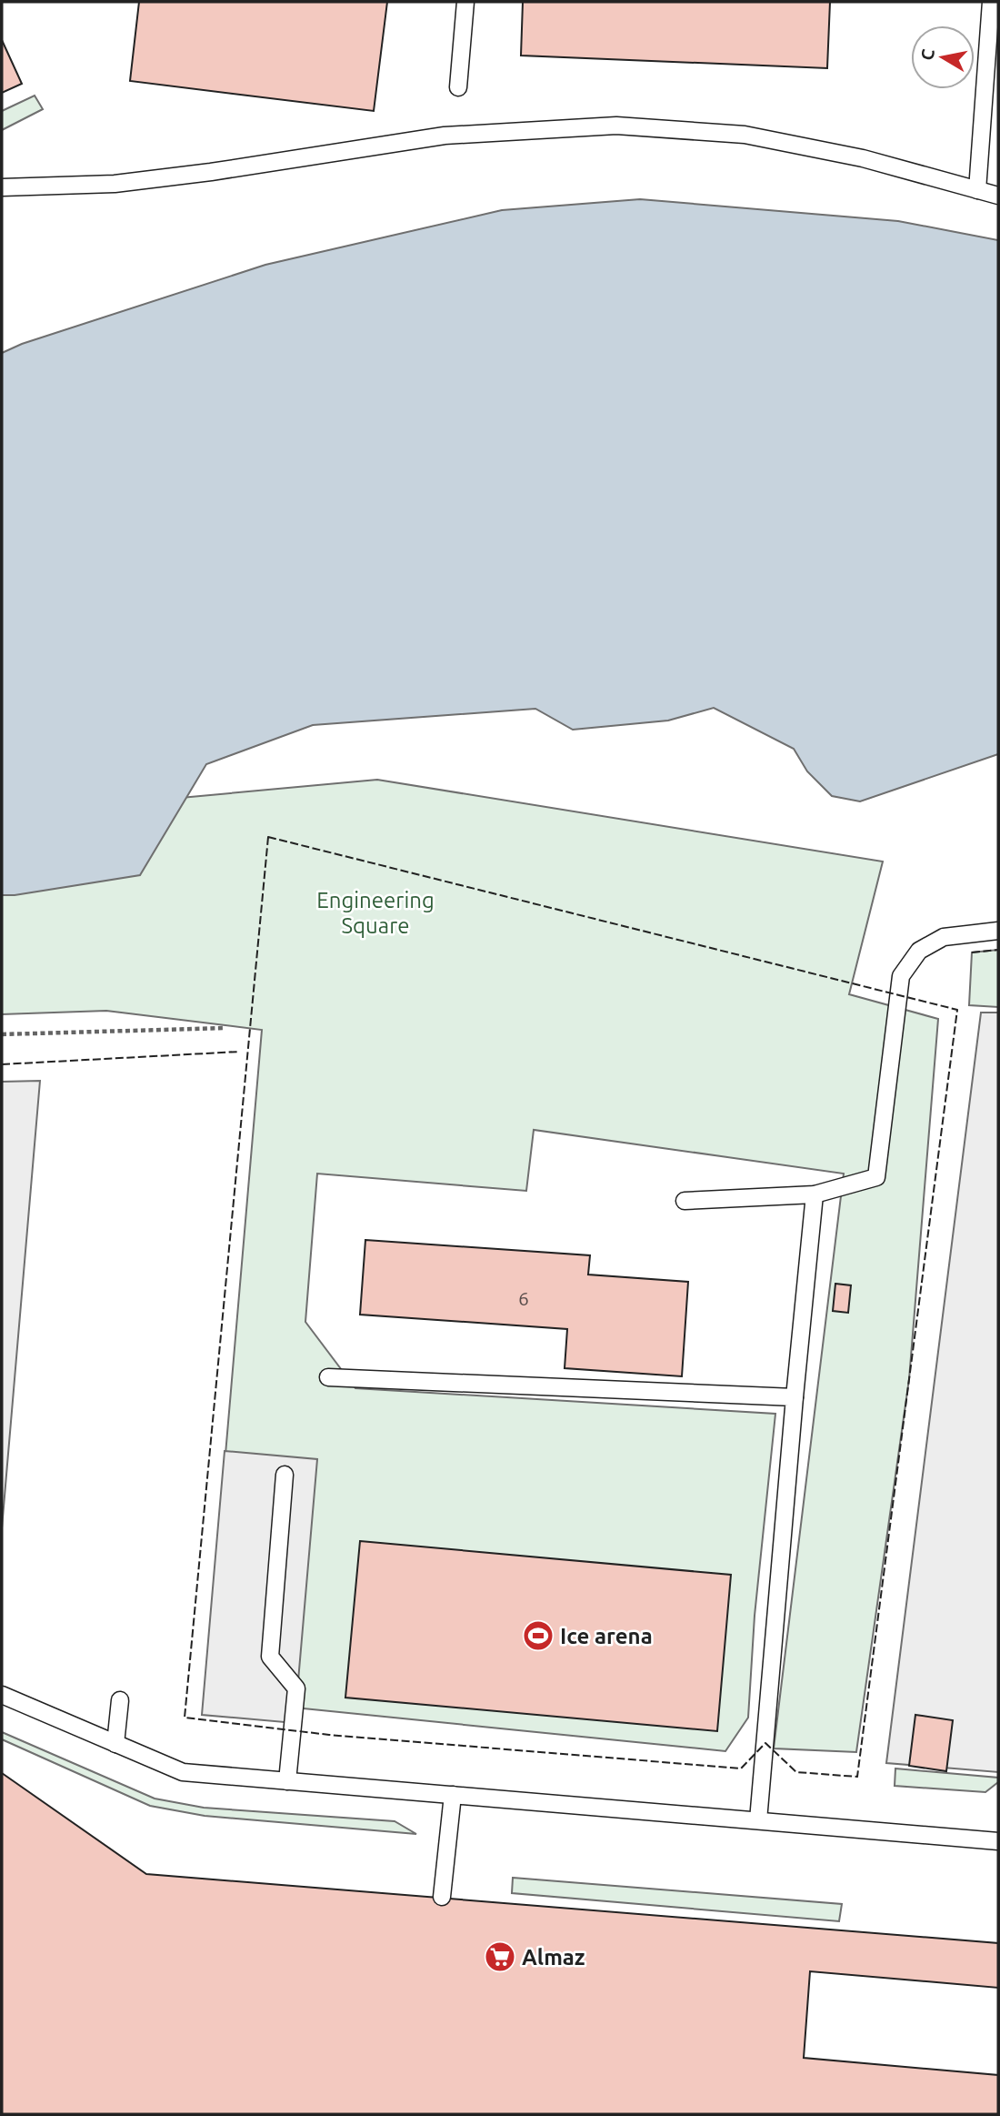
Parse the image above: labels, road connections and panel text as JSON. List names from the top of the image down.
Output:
{
  "parks": ["Engineering Square"],
  "places": {
    "sports": ["Ice arena"],
    "supermarket": ["Almaz"]
  },
  "house_numbers": ["6"],
  "north": "left"
}
